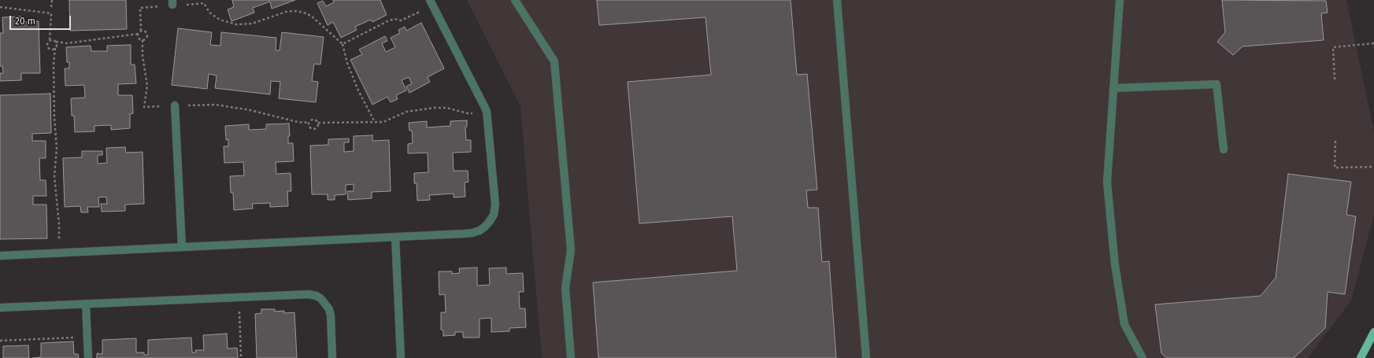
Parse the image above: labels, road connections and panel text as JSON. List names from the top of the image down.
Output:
{
  "scale_bar": "20 m"
}
